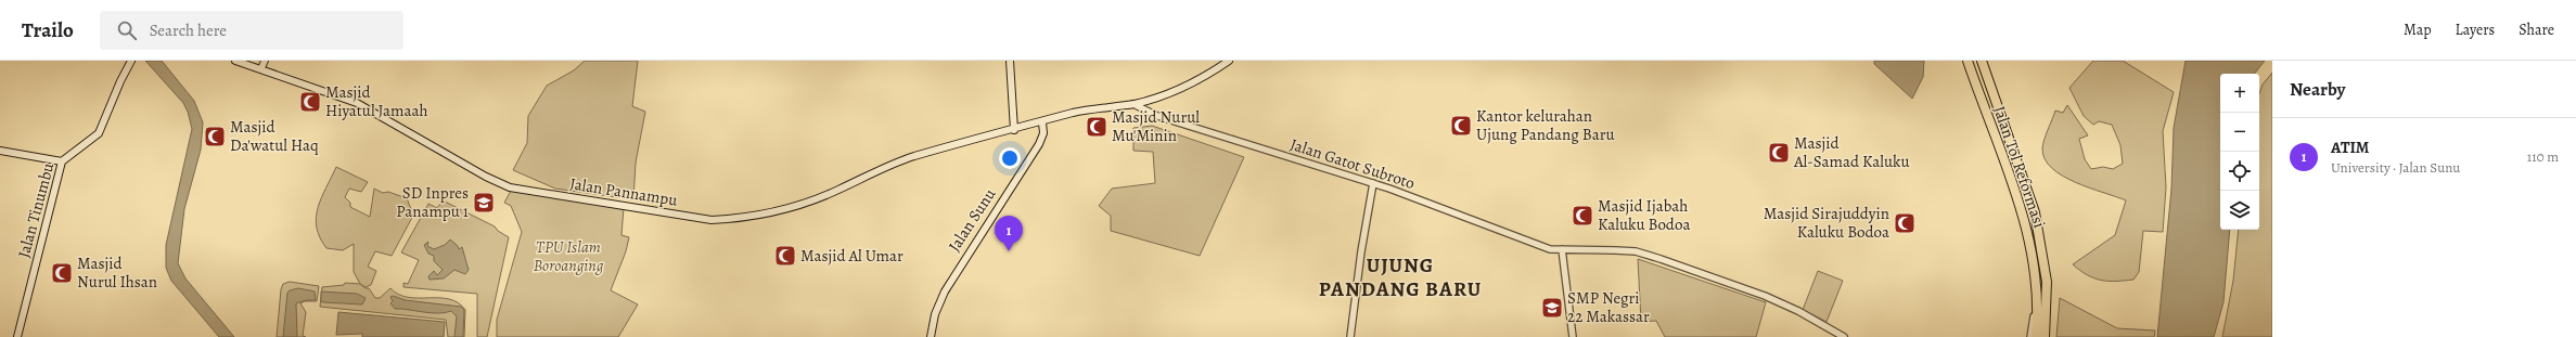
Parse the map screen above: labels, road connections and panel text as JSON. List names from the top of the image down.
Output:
{
  "streets": {
    "highway": ["Jalan Tol Reformasi"],
    "main road": ["Jalan Pannampu", "Jalan Tinumbu", "Jalan Sunu"],
    "street": ["Jalan Gatot Subroto"]
  },
  "crossings": [
    ["Jalan Gatot Subroto", "Jalan Pannampu"],
    ["Jalan Pannampu", "Jalan Sunu"]
  ],
  "districts": ["UJUNG PANDANG BARU"],
  "parks": ["TPU Islam Boroanging"],
  "places": {
    "mosque": [
      "Masjid Hiyatul Jamaah",
      "Kantor kelurahan Ujung Pandang Baru",
      "Masjid Nurul Mu'Minin",
      "Masjid Da'watul Haq",
      "Masjid Al-Samad Kaluku",
      "Masjid Ijabah Kaluku Bodoa",
      "Masjid Sirajuddyin Kaluku Bodoa",
      "Masjid Al Umar",
      "Masjid Nurul Ihsan"
    ],
    "school or university": ["SD Inpres Panampu 1", "SMP Negri 22 Makassar"]
  },
  "page": {
    "header": "Trailo",
    "search": "Search here",
    "nav": ["Map", "Layers", "Share"],
    "heading": "Nearby",
    "map_buttons": ["+", "−"],
    "list": [
      {
        "mark": "1",
        "name": "ATIM",
        "note": "University · Jalan Sunu",
        "value": "110 m"
      }
    ],
    "pins": "1"
  }
}
